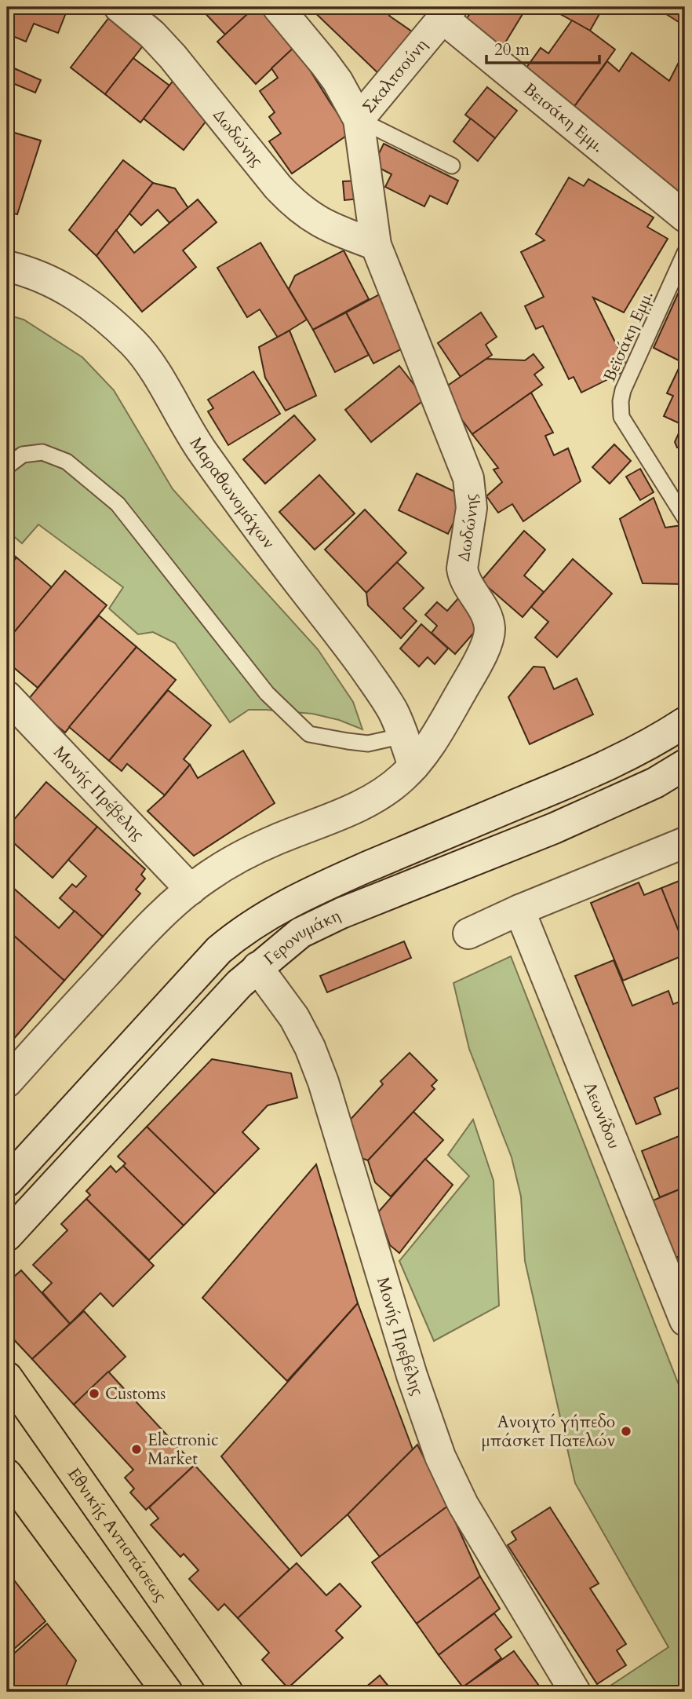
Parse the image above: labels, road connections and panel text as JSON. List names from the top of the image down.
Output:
{
  "streets": {
    "main road": ["Εθνικής Αντιστάσεως"],
    "street": [
      "Σκαλτσούνη",
      "Βεισάκη Εμμ.",
      "Δωδώνης",
      "Μαραθωνομάχων",
      "Μονής Πρέβελης",
      "Γερονυμάκη",
      "Λεωνίδου",
      "Μονής Πρεβέλης"
    ],
    "lane": ["Βεϊσάκη Εμμ."]
  },
  "crossings": [
    ["Σκαλτσούνη", "Βεισάκη Εμμ."],
    ["Σκαλτσούνη", "Δωδώνης"],
    ["Δωδώνης", "Μαραθωνομάχων"],
    ["Δωδώνης", "Μονής Πρέβελης"],
    ["Γερονυμάκη", "Μονής Πρεβέλης"]
  ],
  "places": ["Customs", "Ανοιχτό γήπεδο μπάσκετ Πατελών", "Electronic Market"],
  "scale_bar": "20 m"
}
